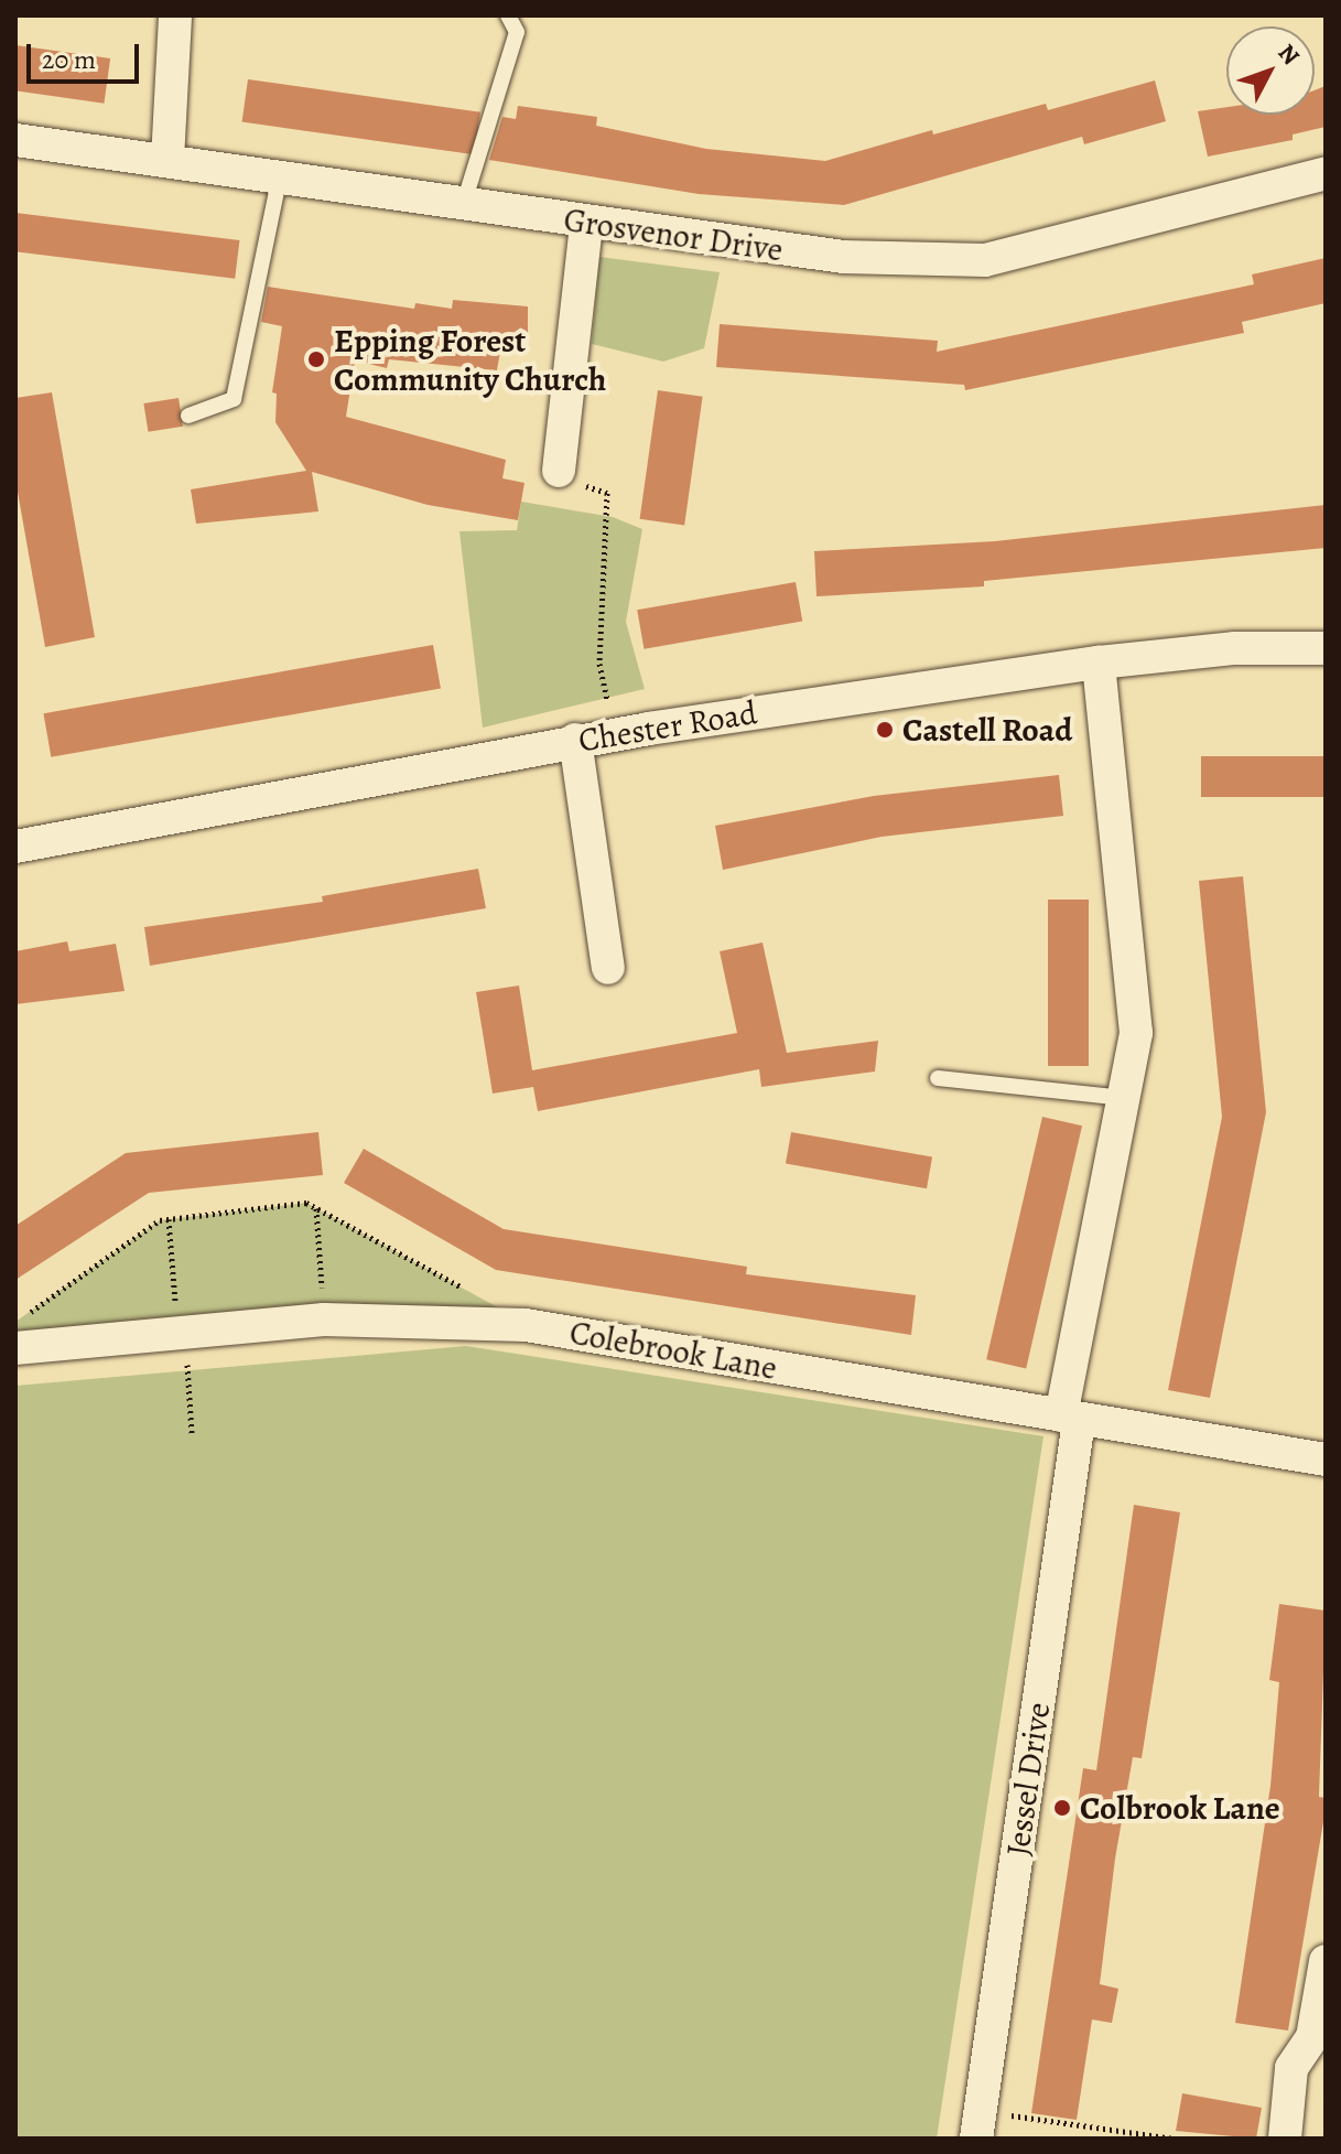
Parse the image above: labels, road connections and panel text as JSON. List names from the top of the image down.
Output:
{
  "streets": {
    "street": [
      "Grosvenor Drive",
      "Chester Road",
      "Colebrook Lane",
      "Jessel Drive"
    ]
  },
  "crossings": [
    ["Colebrook Lane", "Jessel Drive"]
  ],
  "places": ["Epping Forest Community Church", "Castell Road", "Colbrook Lane"],
  "scale_bar": "20 m",
  "north": "top right"
}
